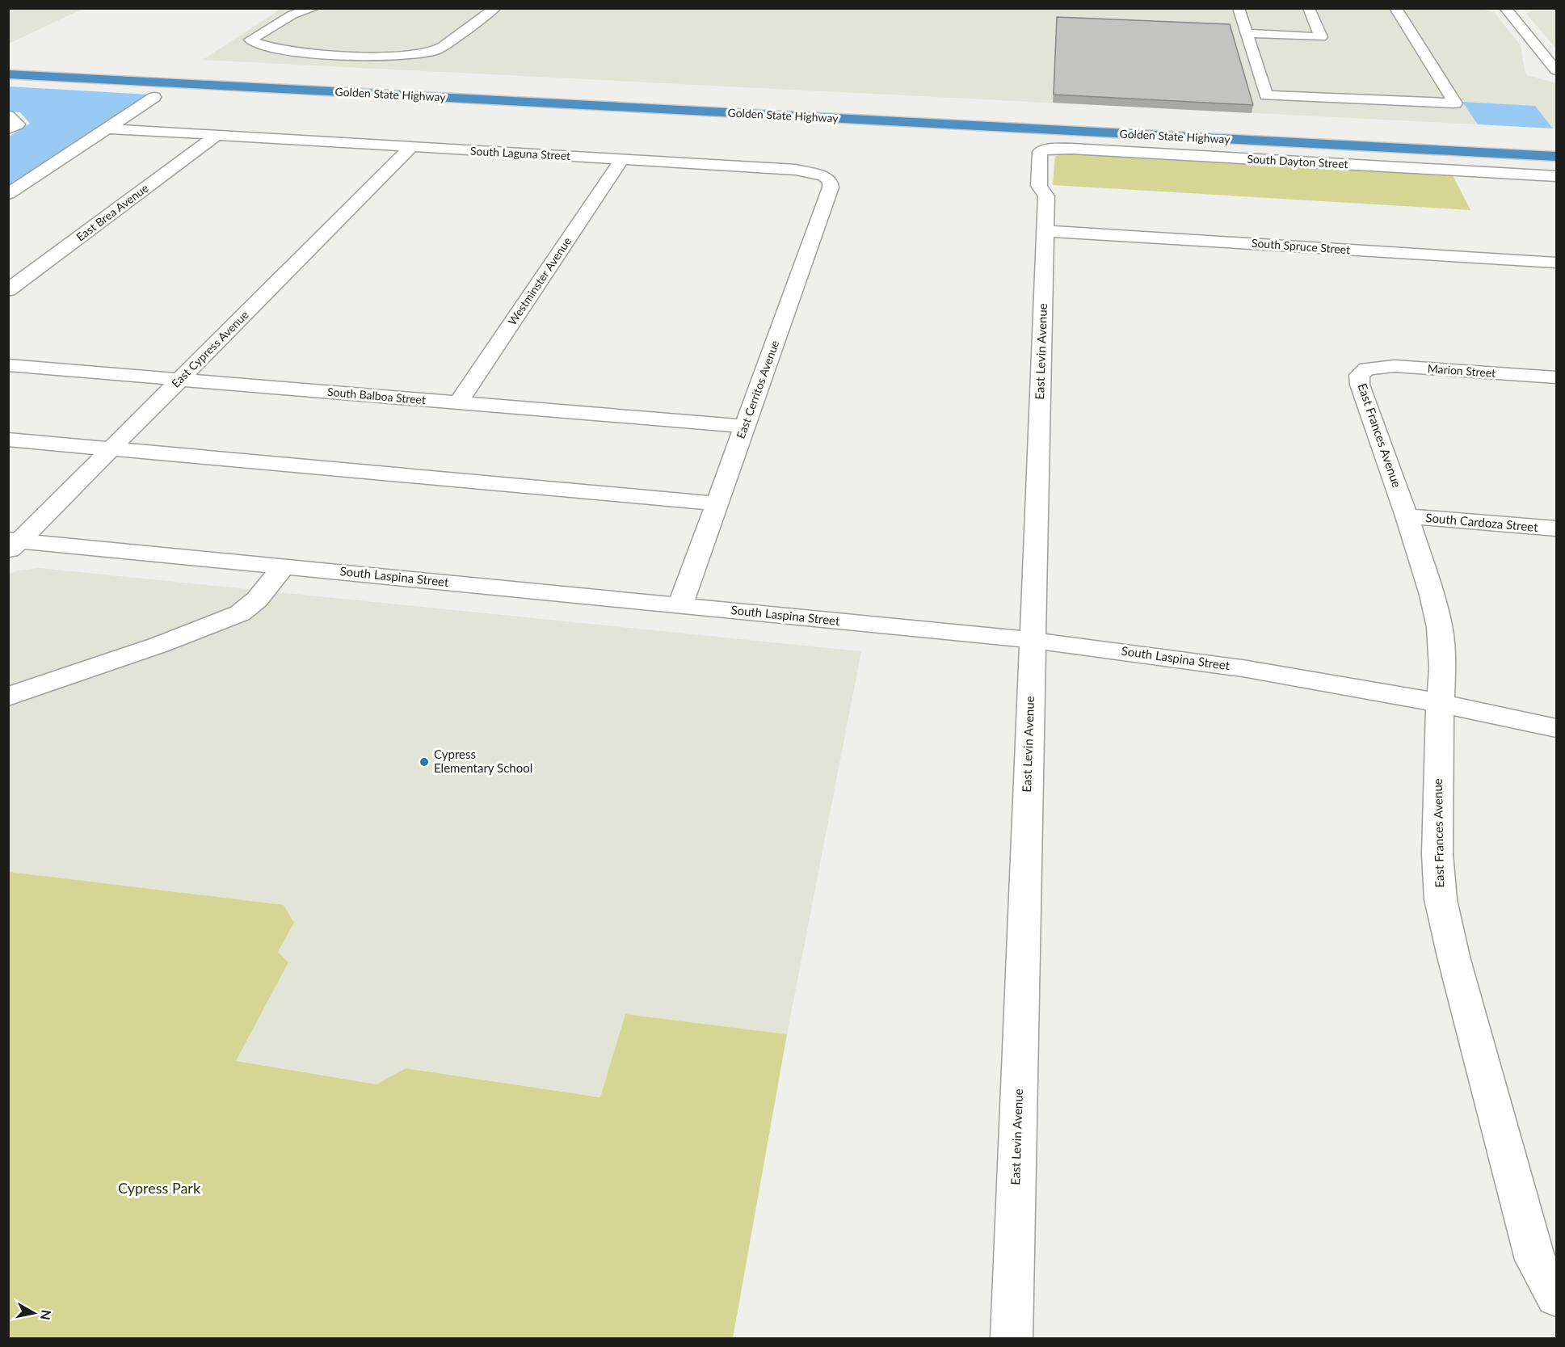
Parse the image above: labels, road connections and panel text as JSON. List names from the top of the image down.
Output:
{
  "streets": {
    "highway": ["Golden State Highway"],
    "street": [
      "South Laguna Street",
      "South Dayton Street",
      "East Brea Avenue",
      "South Spruce Street",
      "Westminster Avenue",
      "East Cypress Avenue",
      "East Levin Avenue",
      "Marion Street",
      "East Cerritos Avenue",
      "South Balboa Street",
      "East Frances Avenue",
      "South Cardoza Street",
      "South Laspina Street"
    ]
  },
  "crossings": [
    ["South Laguna Street", "East Brea Avenue"],
    ["South Laguna Street", "Westminster Avenue"],
    ["South Laguna Street", "East Cypress Avenue"],
    ["South Laguna Street", "East Cerritos Avenue"],
    ["South Dayton Street", "East Levin Avenue"],
    ["South Spruce Street", "East Levin Avenue"],
    ["Westminster Avenue", "South Balboa Street"],
    ["East Cypress Avenue", "South Balboa Street"],
    ["East Cypress Avenue", "South Laspina Street"],
    ["East Levin Avenue", "South Laspina Street"],
    ["Marion Street", "East Frances Avenue"],
    ["East Cerritos Avenue", "South Balboa Street"],
    ["East Cerritos Avenue", "South Laspina Street"],
    ["East Frances Avenue", "South Cardoza Street"],
    ["East Frances Avenue", "South Laspina Street"]
  ],
  "parks": ["Cypress Park"],
  "places": ["Cypress Elementary School"],
  "north": "right"
}
